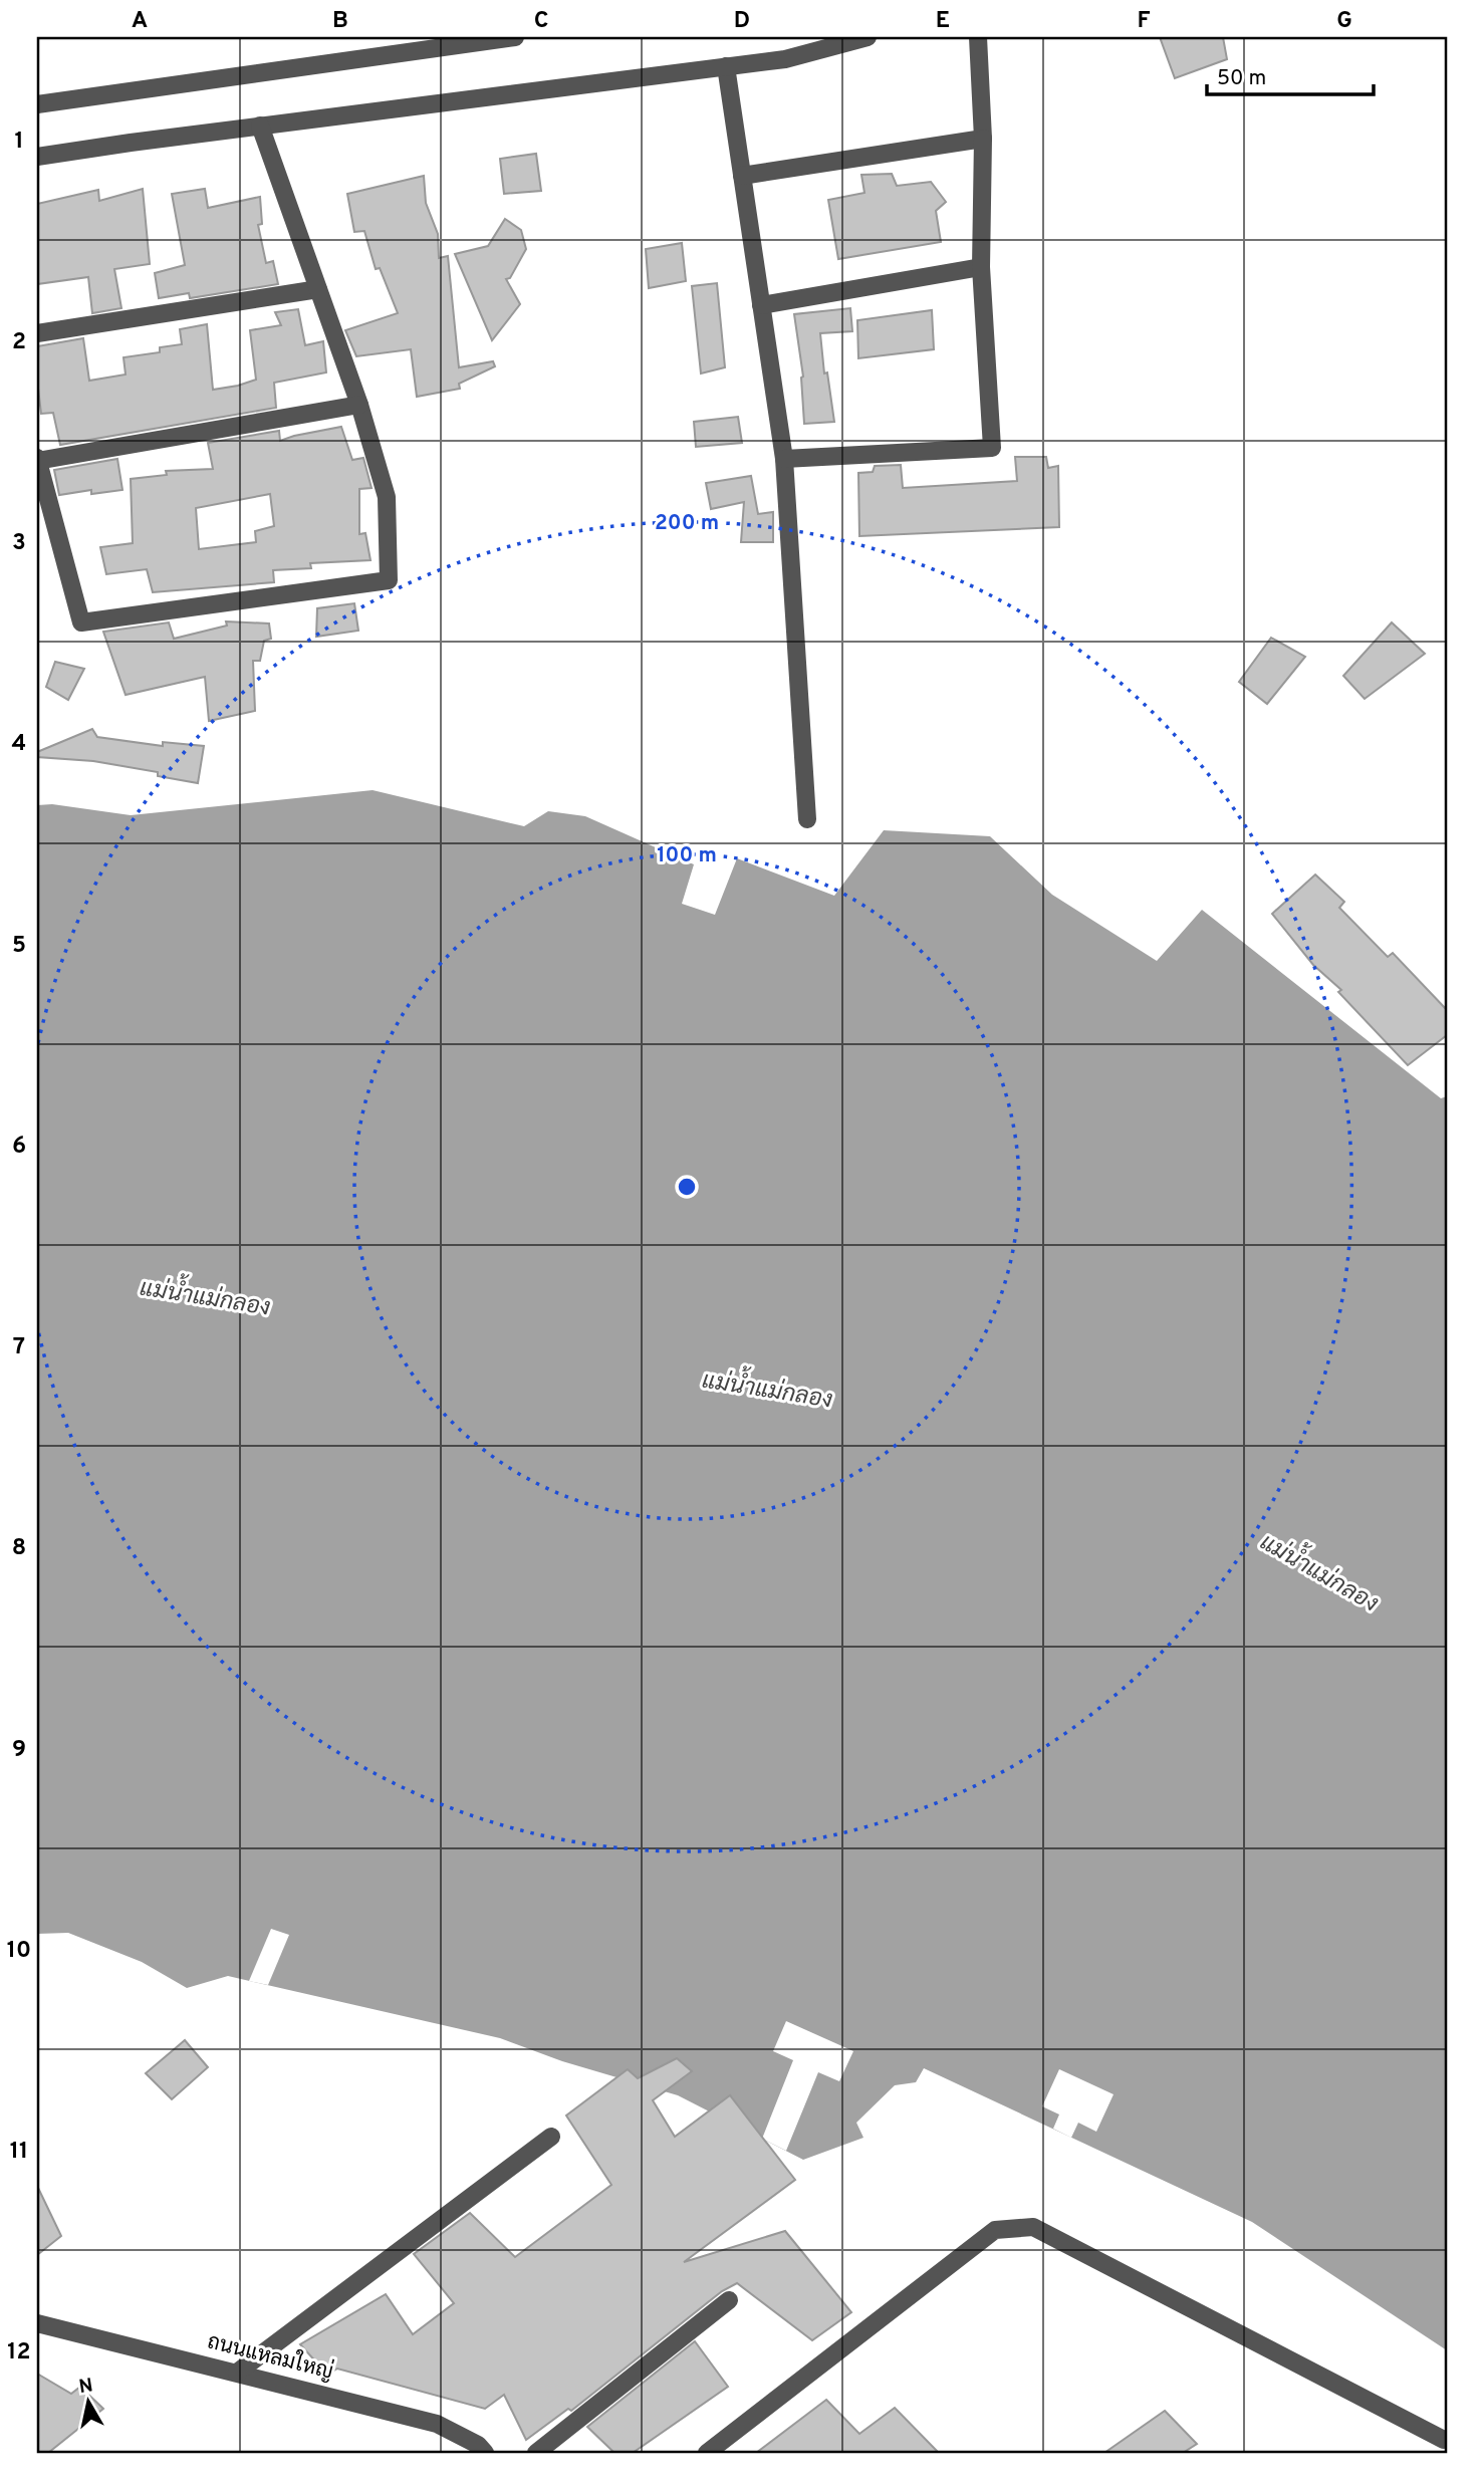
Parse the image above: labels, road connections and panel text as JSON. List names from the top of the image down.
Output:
{
  "streets": {
    "street": ["ถนนแหลมใหญ่"]
  },
  "water": ["แม่น้ำแม่กลอง"],
  "scale_bar": "50 m",
  "north": "top",
  "grid": {
    "columns": [
      "A",
      "B",
      "C",
      "D",
      "E",
      "F",
      "G"
    ],
    "rows": [
      "1",
      "2",
      "3",
      "4",
      "5",
      "6",
      "7",
      "8",
      "9",
      "10",
      "11",
      "12"
    ]
  },
  "rings": ["200 m", "100 m"]
}
